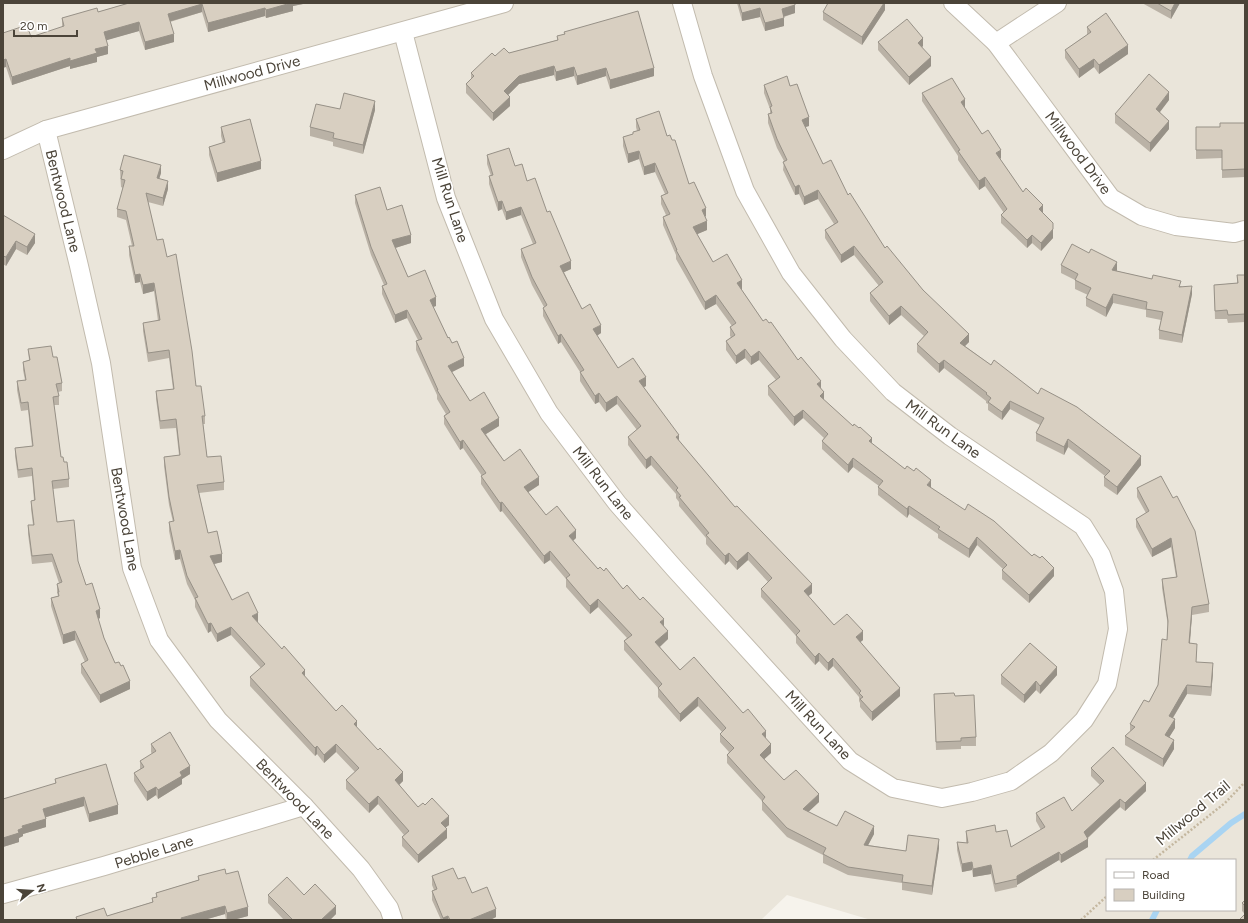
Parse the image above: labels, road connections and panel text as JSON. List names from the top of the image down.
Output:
{
  "streets": {
    "street": [
      "Millwood Drive",
      "Mill Run Lane",
      "Bentwood Lane",
      "Pebble Lane"
    ],
    "path": ["Millwood Trail"]
  },
  "crossings": [
    ["Millwood Drive", "Mill Run Lane"],
    ["Millwood Drive", "Bentwood Lane"],
    ["Bentwood Lane", "Pebble Lane"]
  ],
  "legend": ["Road", "Building"],
  "scale_bar": "20 m",
  "north": "right"
}
